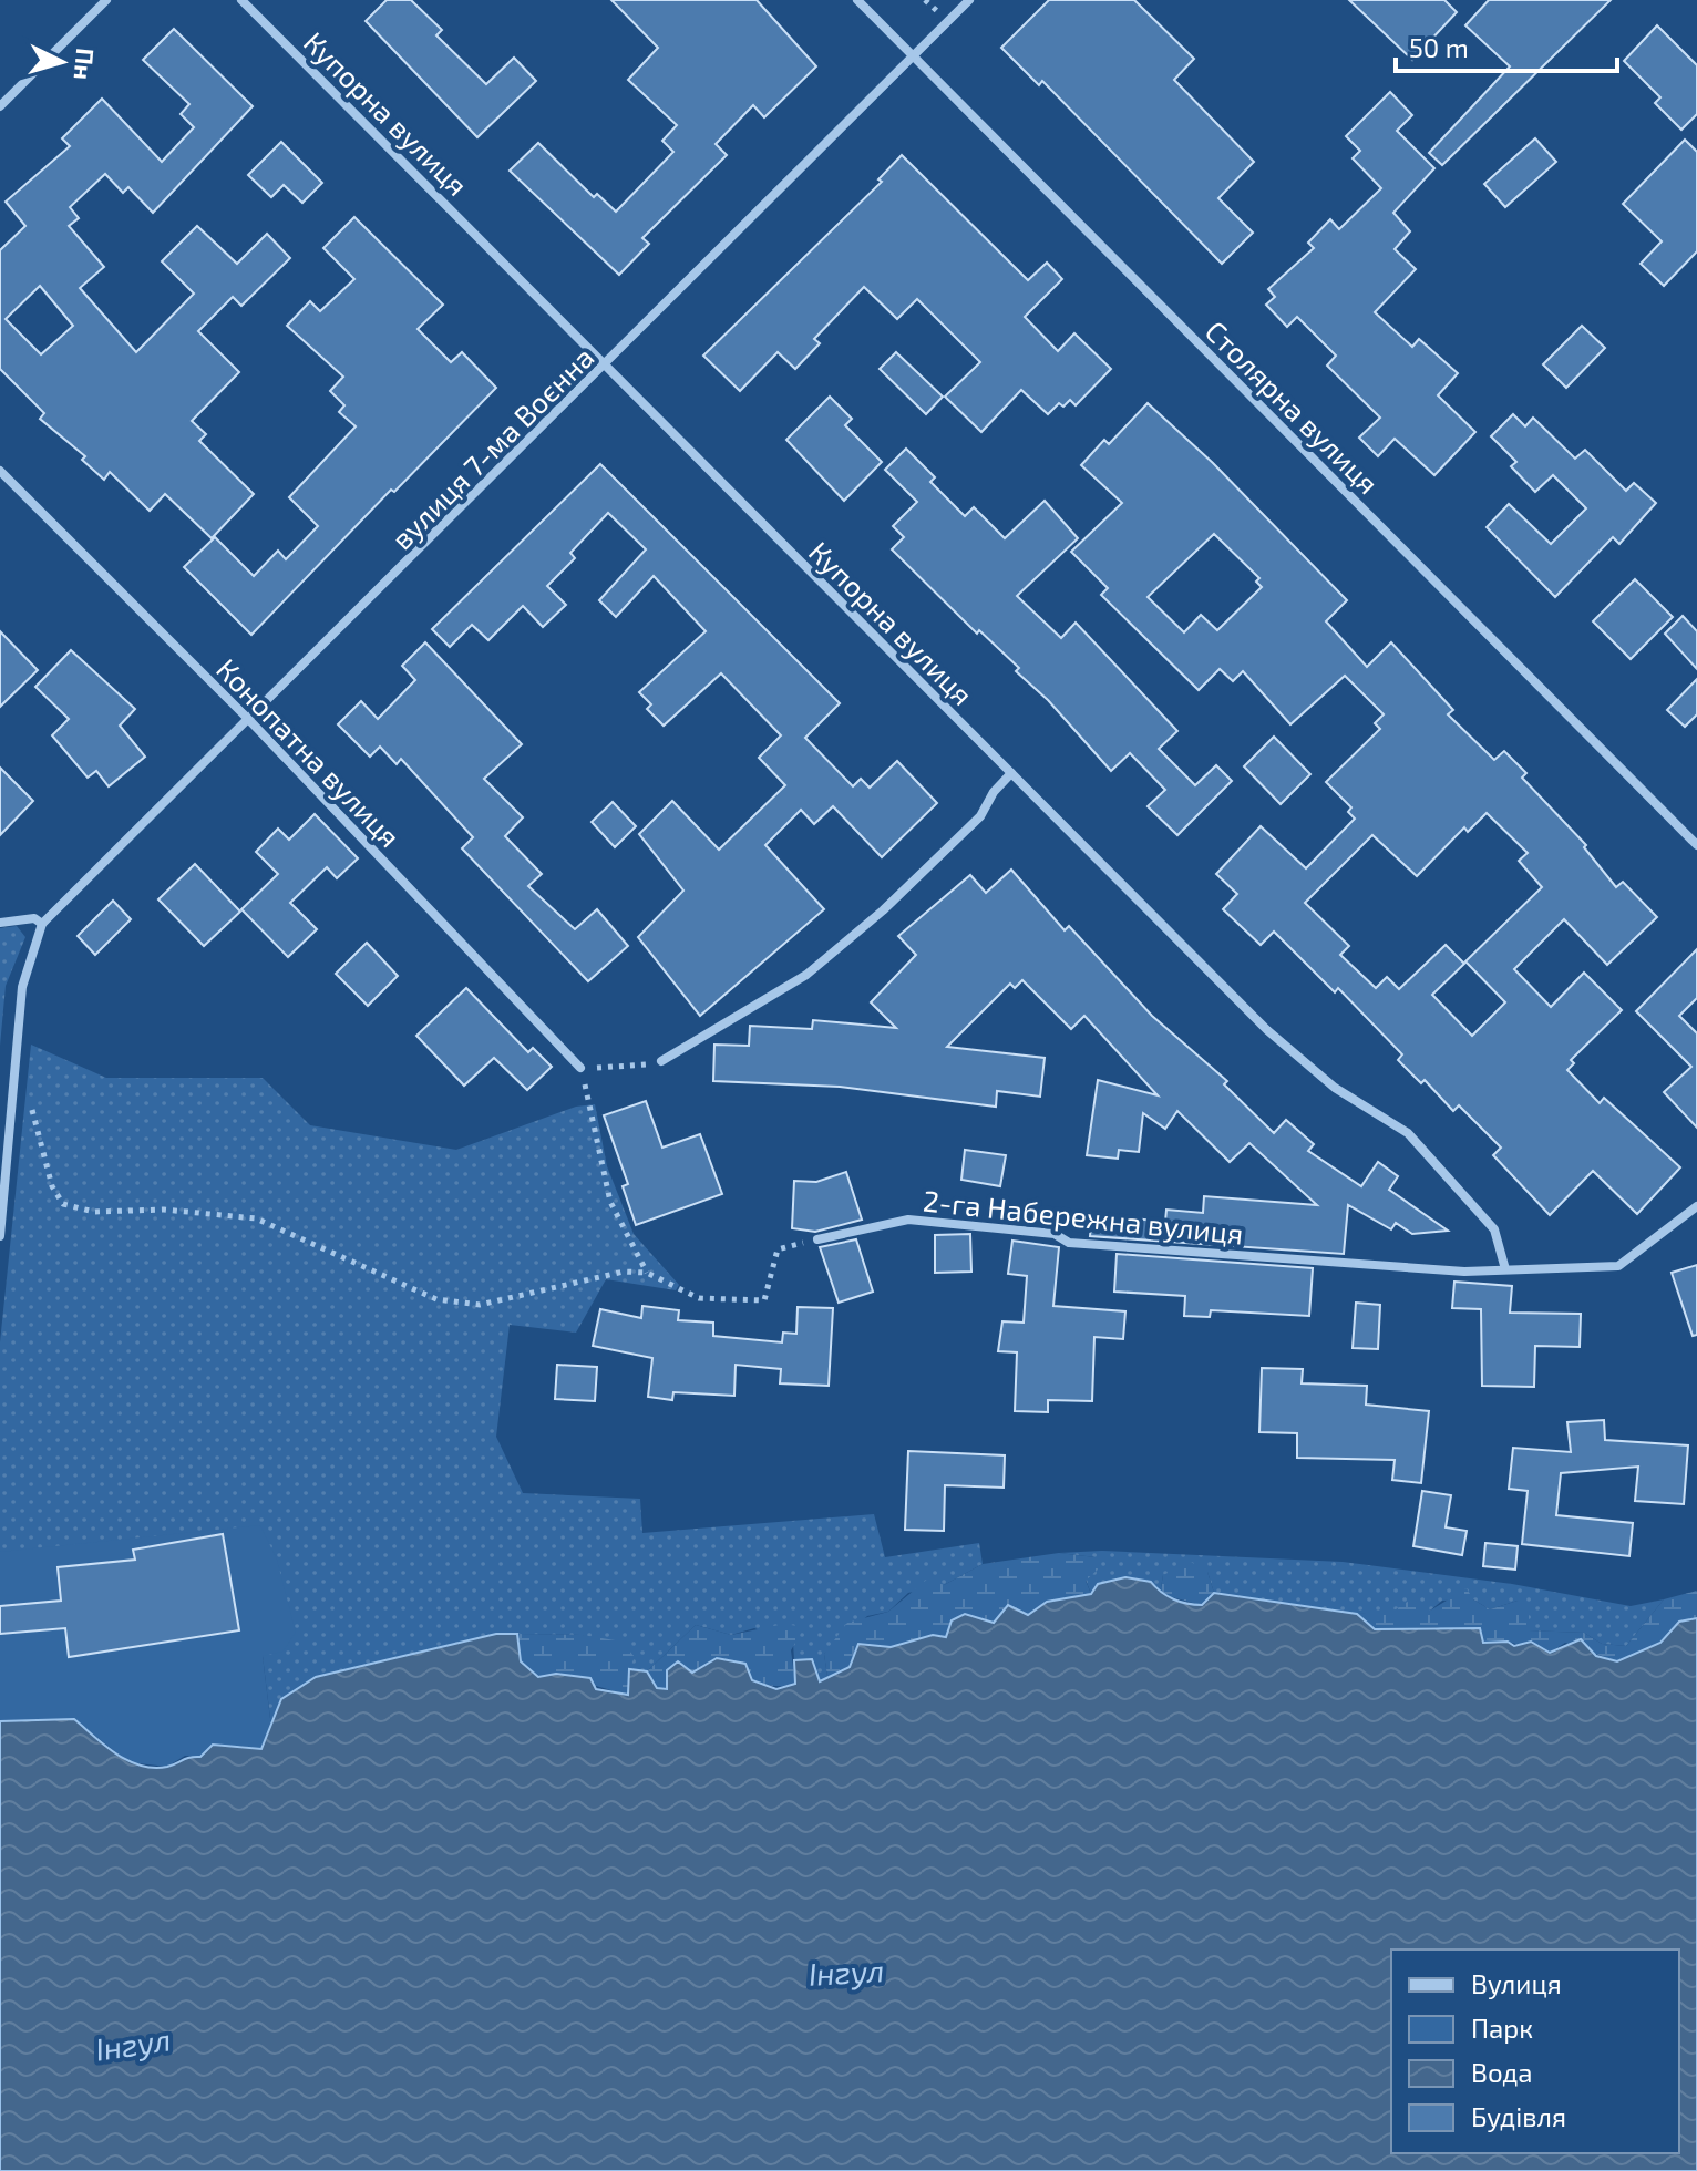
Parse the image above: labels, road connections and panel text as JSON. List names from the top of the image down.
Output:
{
  "streets": {
    "street": [
      "Купорна вулиця",
      "Столярна вулиця",
      "вулиця 7-ма Воєнна",
      "Конопатна вулиця",
      "2-га Набережна вулиця"
    ]
  },
  "crossings": [
    ["Купорна вулиця", "вулиця 7-ма Воєнна"],
    ["Купорна вулиця", "2-га Набережна вулиця"],
    ["Столярна вулиця", "вулиця 7-ма Воєнна"],
    ["вулиця 7-ма Воєнна", "Конопатна вулиця"]
  ],
  "water": ["Інгул"],
  "legend": [
    "Вулиця",
    "Парк",
    "Вода",
    "Будівля"
  ],
  "scale_bar": "50 m",
  "north": "right"
}
